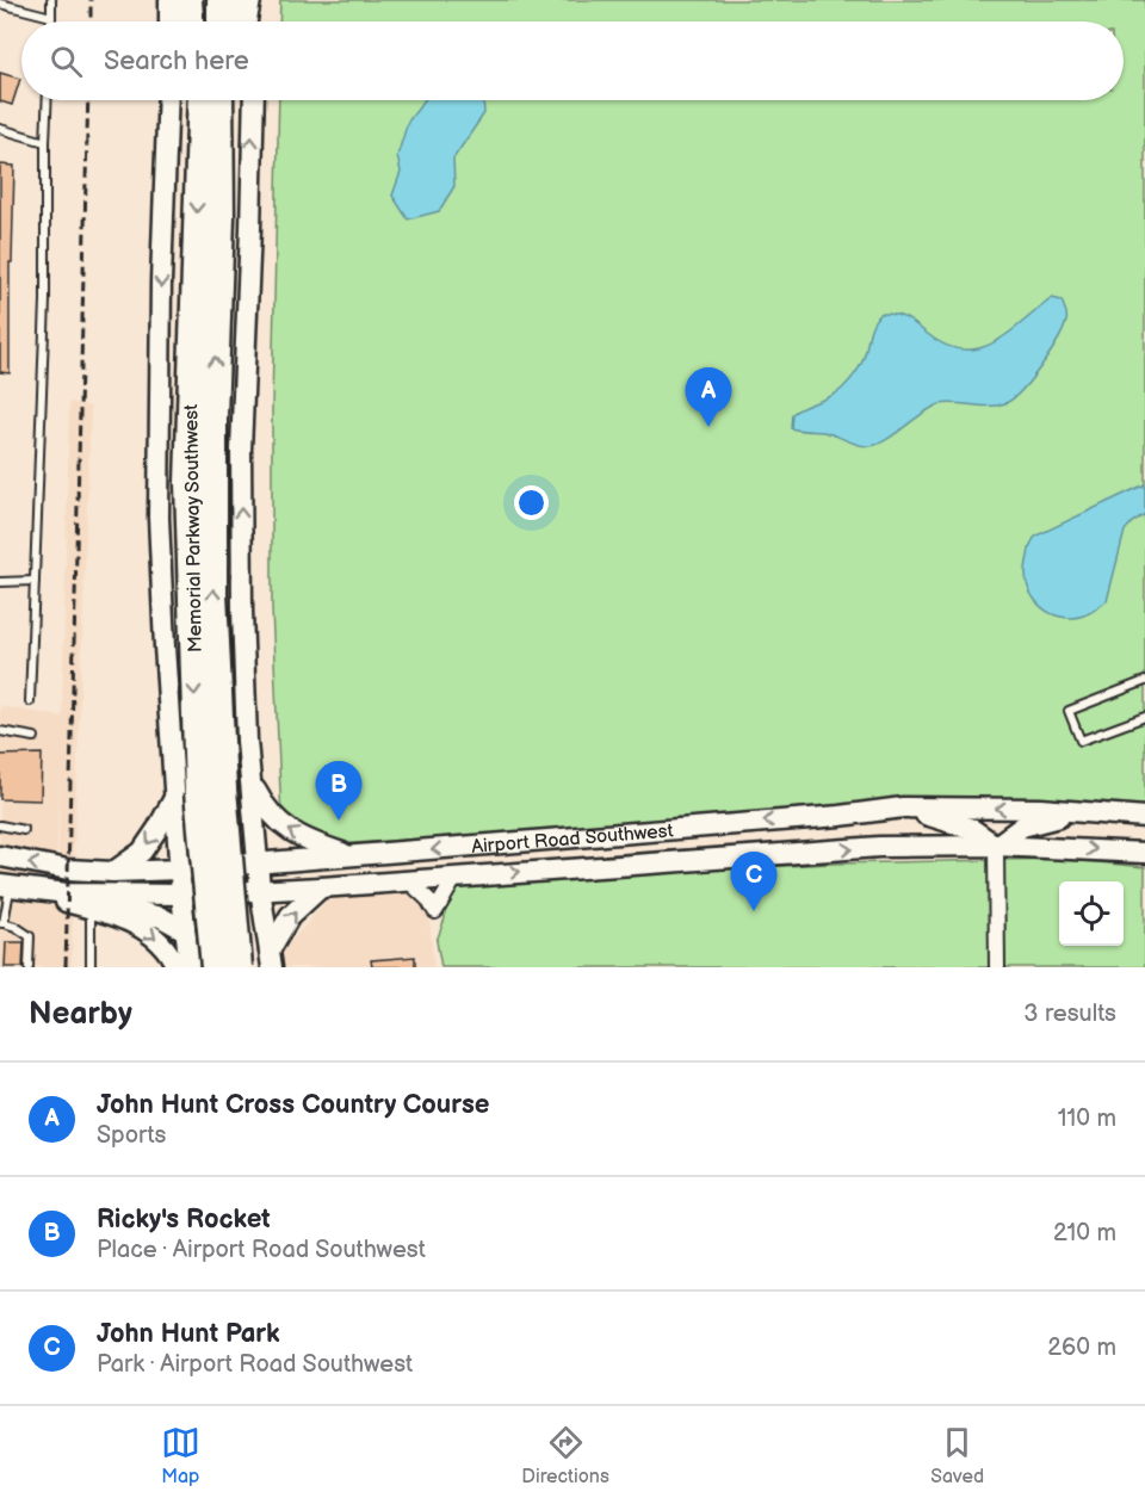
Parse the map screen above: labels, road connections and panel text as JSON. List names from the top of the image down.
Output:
{
  "streets": {
    "highway": ["Memorial Parkway Southwest"],
    "main road": ["Airport Road Southwest"]
  },
  "page": {
    "search": "Search here",
    "pins": ["A", "B", "C"],
    "heading": ["Nearby", "3 results"],
    "list": [
      {
        "mark": "A",
        "name": "John Hunt Cross Country Course",
        "note": "Sports",
        "value": "110 m"
      },
      {
        "mark": "B",
        "name": "Ricky's Rocket",
        "note": "Place · Airport Road Southwest",
        "value": "210 m"
      },
      {
        "mark": "C",
        "name": "John Hunt Park",
        "note": "Park · Airport Road Southwest",
        "value": "260 m"
      }
    ],
    "nav": ["Map", "Directions", "Saved"]
  }
}
